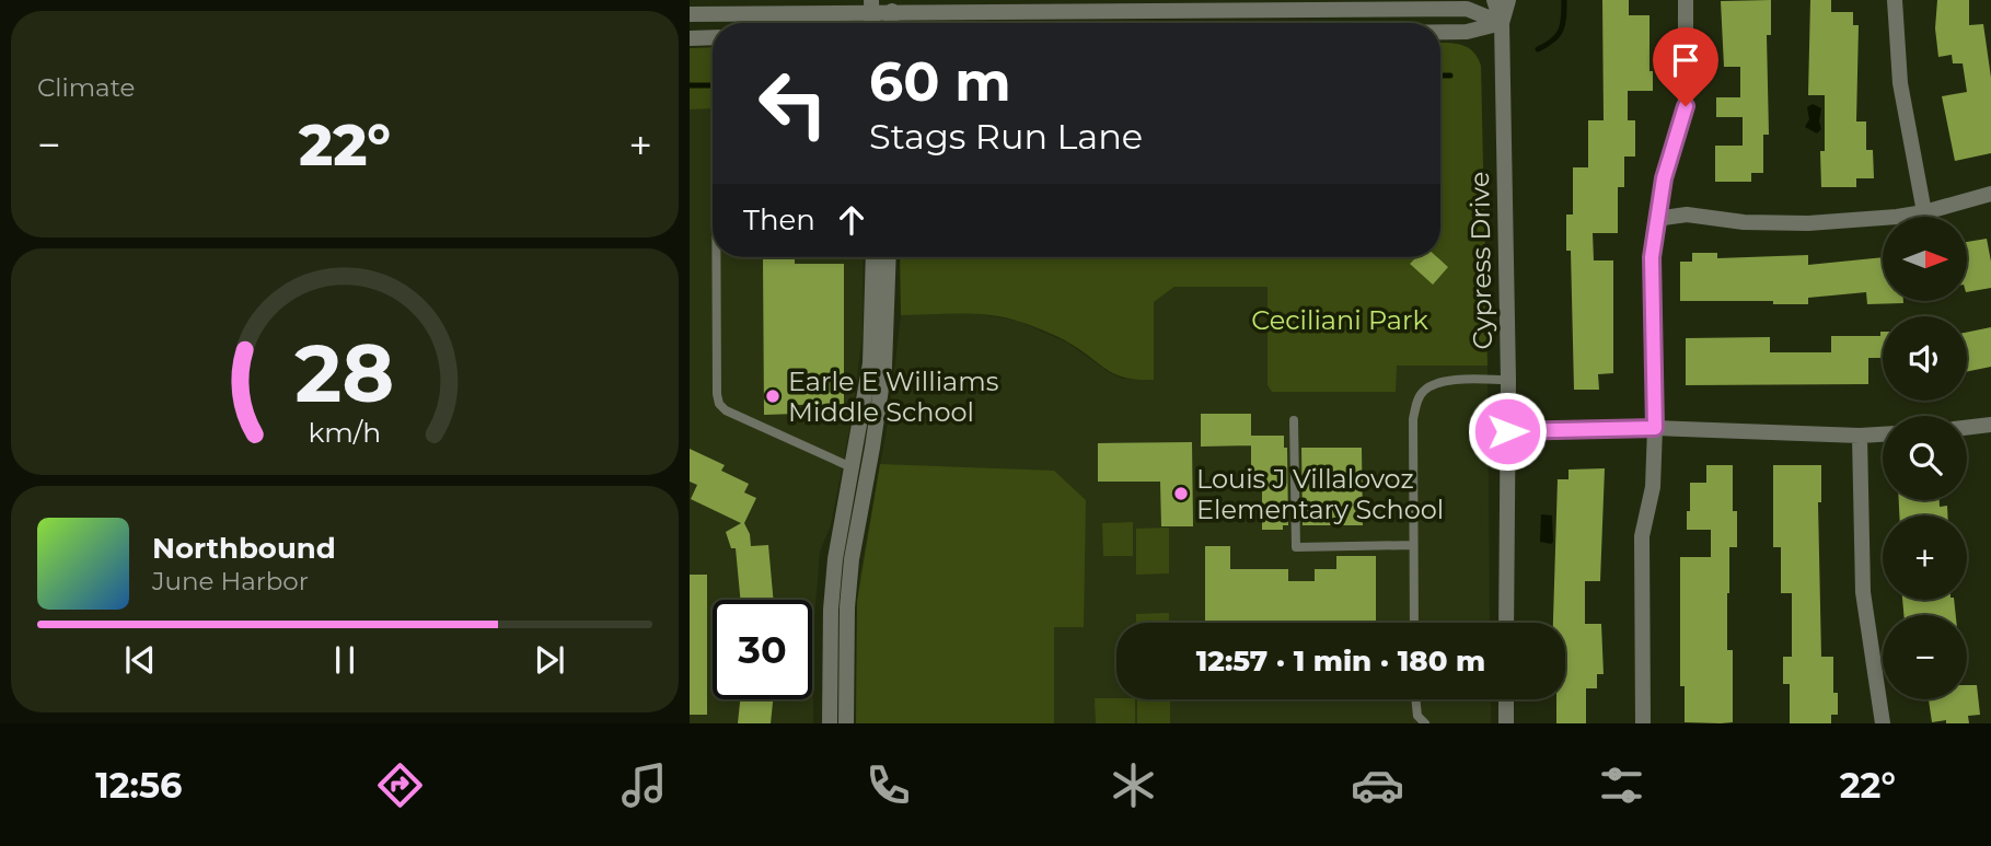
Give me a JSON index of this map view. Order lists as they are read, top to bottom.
{
  "streets": {
    "street": ["Cypress Drive"]
  },
  "parks": ["Ceciliani Park"],
  "places": ["Earle E Williams Middle School", "Louis J Villalovoz Elementary School"],
  "north": "right",
  "page": {
    "tile": "Climate",
    "turn": ["60 m", "Stags Run Lane"],
    "heat": ["−", "22°", "+"],
    "then": "Then",
    "map_buttons": ["+", "−"],
    "song": ["Northbound", "June Harbor"],
    "limit": "30",
    "trip": "12:57 · 1 min · 180 m",
    "tabs": ["12:56", "22°"],
    "gauge": ["28", "km/h"]
  }
}
